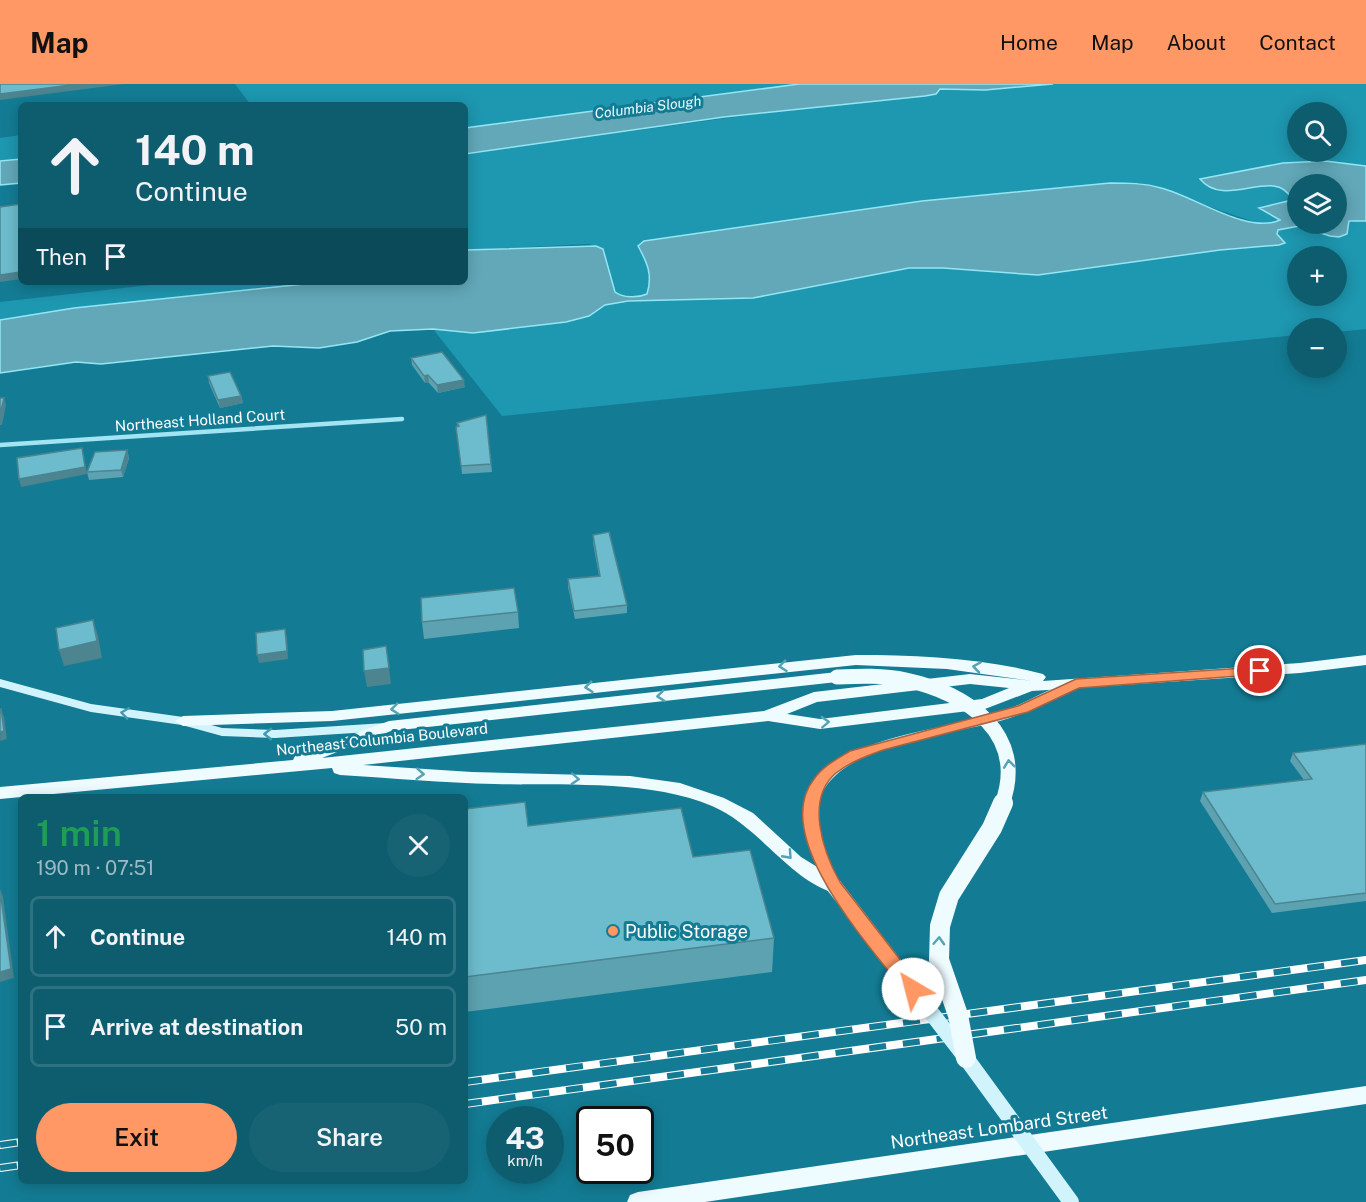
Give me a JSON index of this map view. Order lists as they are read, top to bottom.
{
  "streets": {
    "main road": ["Northeast Columbia Boulevard", "Northeast Lombard Street"],
    "street": ["Northeast Holland Court"]
  },
  "water": ["Columbia Slough"],
  "places": ["Public Storage"],
  "page": {
    "header": "Map",
    "nav": [
      "Home",
      "Map",
      "About",
      "Contact"
    ],
    "map_buttons": ["+", "−"],
    "turn": ["140 m", "Continue"],
    "then": "Then",
    "heading": ["1 min", "190 m · 07:51"],
    "list": [
      {
        "name": "Continue",
        "value": "140 m"
      },
      {
        "name": "Arrive at destination",
        "value": "50 m"
      }
    ],
    "buttons": ["Exit", "Share"],
    "speed": "43 km/h",
    "limit": "50"
  }
}
